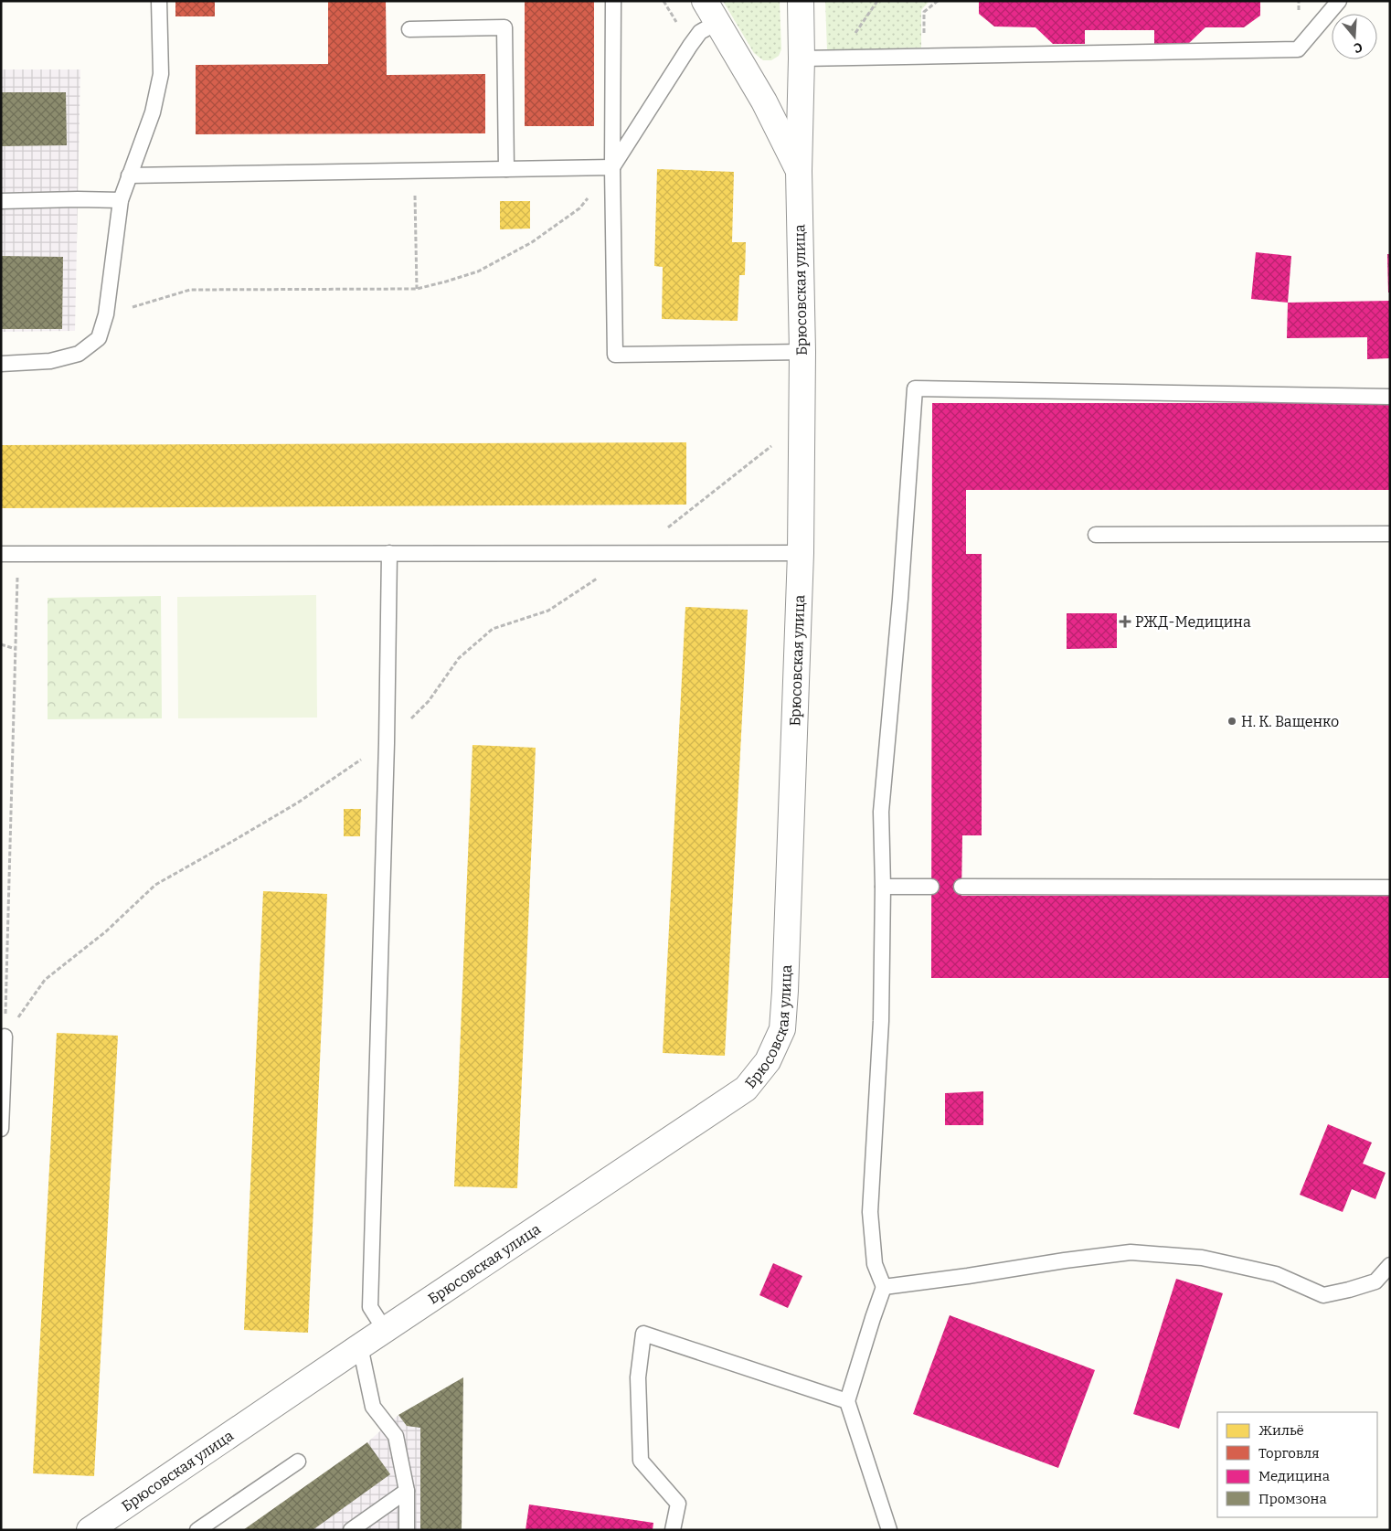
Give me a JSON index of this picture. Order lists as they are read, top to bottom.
{
  "streets": {
    "street": ["Брюсовская улица"]
  },
  "places": {
    "health": ["РЖД-Медицина"],
    "other": ["Н. К. Ващенко"]
  },
  "legend": [
    "Жильё",
    "Торговля",
    "Медицина",
    "Промзона"
  ],
  "north": "bottom"
}
